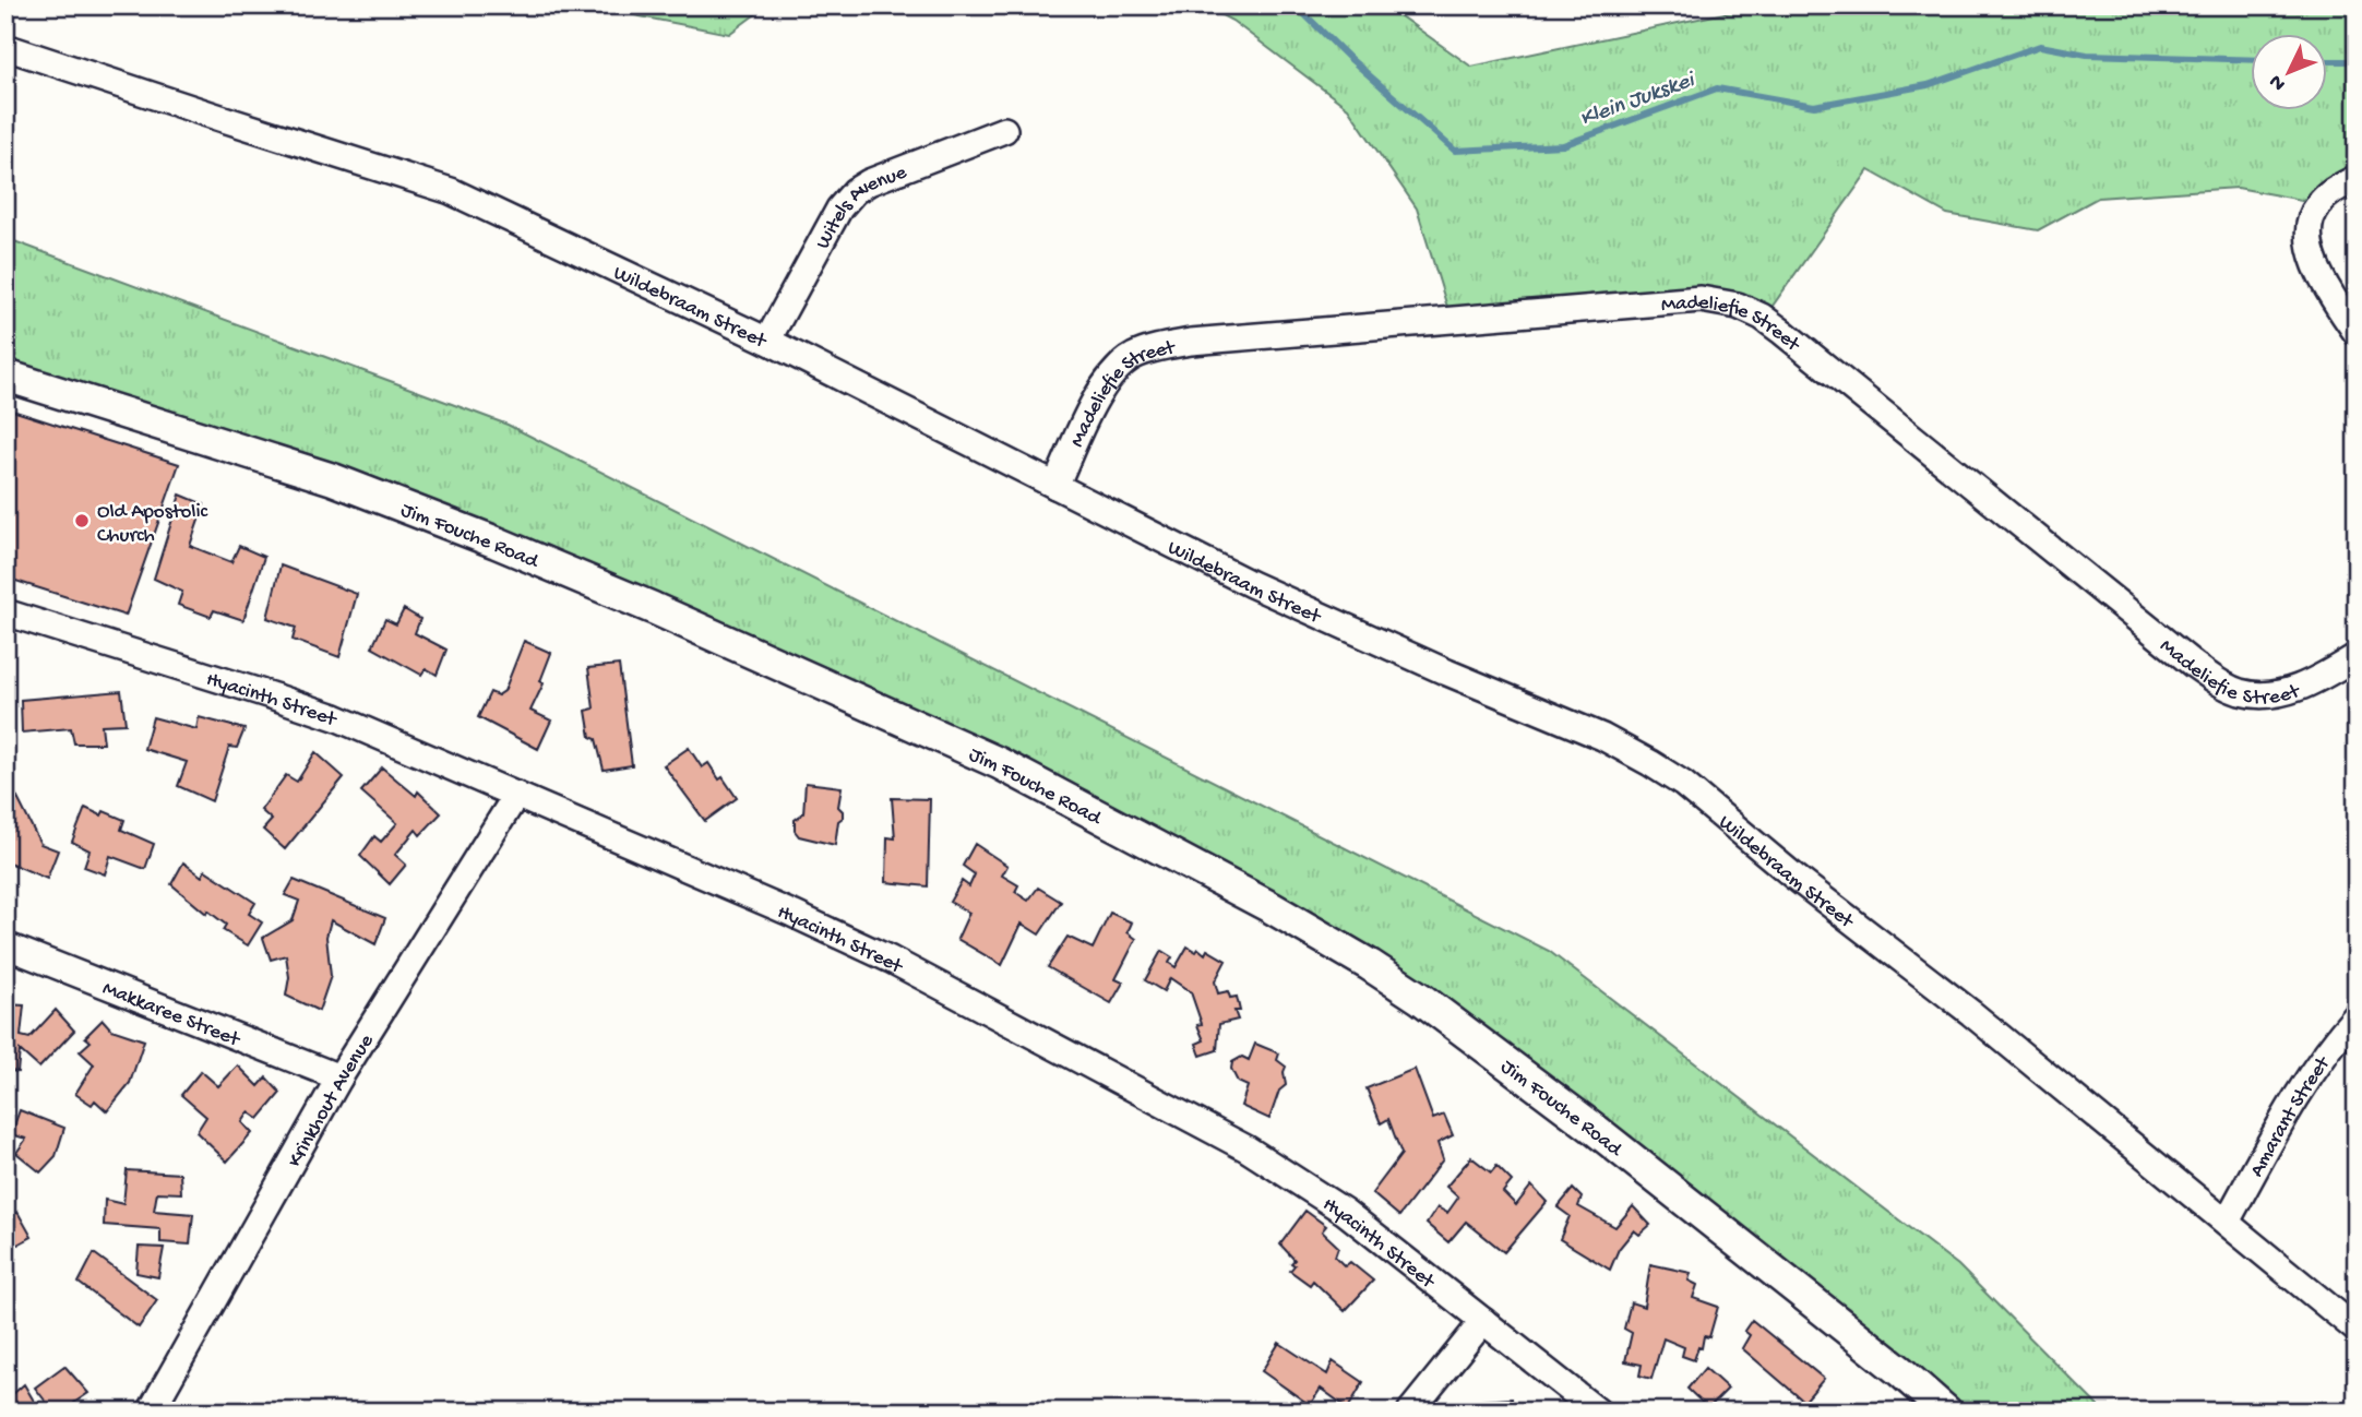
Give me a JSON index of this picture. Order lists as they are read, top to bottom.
{
  "streets": {
    "street": [
      "Witels Avenue",
      "Wildebraam Street",
      "Madeliefie Street",
      "Jim Fouche Road",
      "Hyacinth Street",
      "Makkaree Street",
      "Krinkhout Avenue",
      "Amarant Street"
    ]
  },
  "crossings": [
    ["Witels Avenue", "Wildebraam Street"],
    ["Wildebraam Street", "Madeliefie Street"],
    ["Wildebraam Street", "Amarant Street"],
    ["Hyacinth Street", "Krinkhout Avenue"],
    ["Makkaree Street", "Krinkhout Avenue"]
  ],
  "water": ["Klein Jukskei"],
  "places": ["Old Apostolic Church"],
  "north": "bottom left"
}
